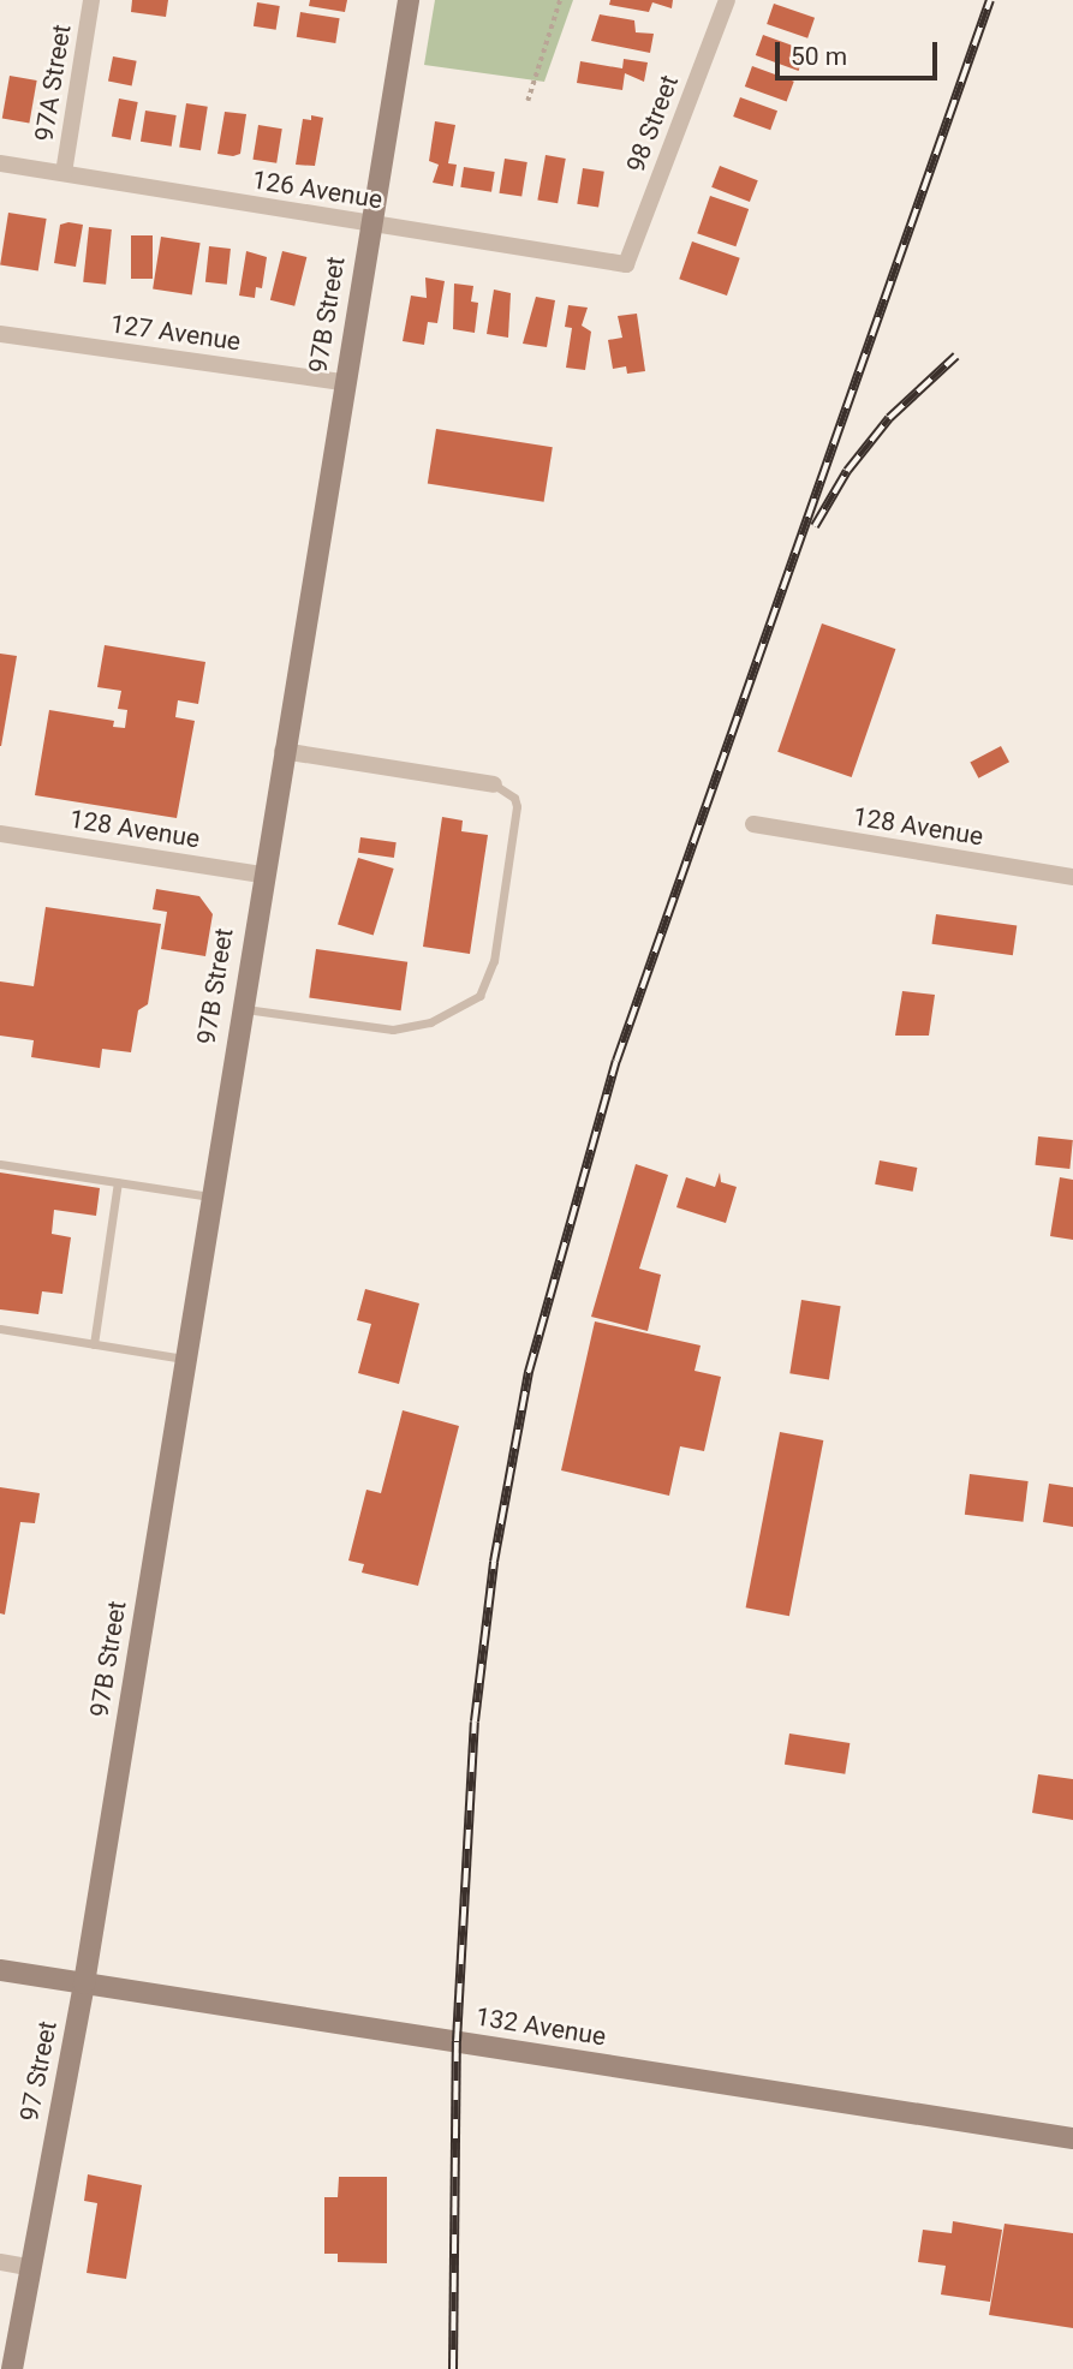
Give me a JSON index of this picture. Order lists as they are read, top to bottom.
{
  "streets": {
    "street": [
      "97A Street",
      "98 Street",
      "126 Avenue",
      "97B Street",
      "127 Avenue",
      "128 Avenue",
      "132 Avenue",
      "97 Street"
    ]
  },
  "crossings": [
    ["97A Street", "126 Avenue"],
    ["98 Street", "126 Avenue"],
    ["126 Avenue", "97B Street"],
    ["97B Street", "127 Avenue"],
    ["97B Street", "128 Avenue"],
    ["97B Street", "132 Avenue"],
    ["97B Street", "97 Street"],
    ["132 Avenue", "97 Street"]
  ],
  "scale_bar": "50 m"
}
